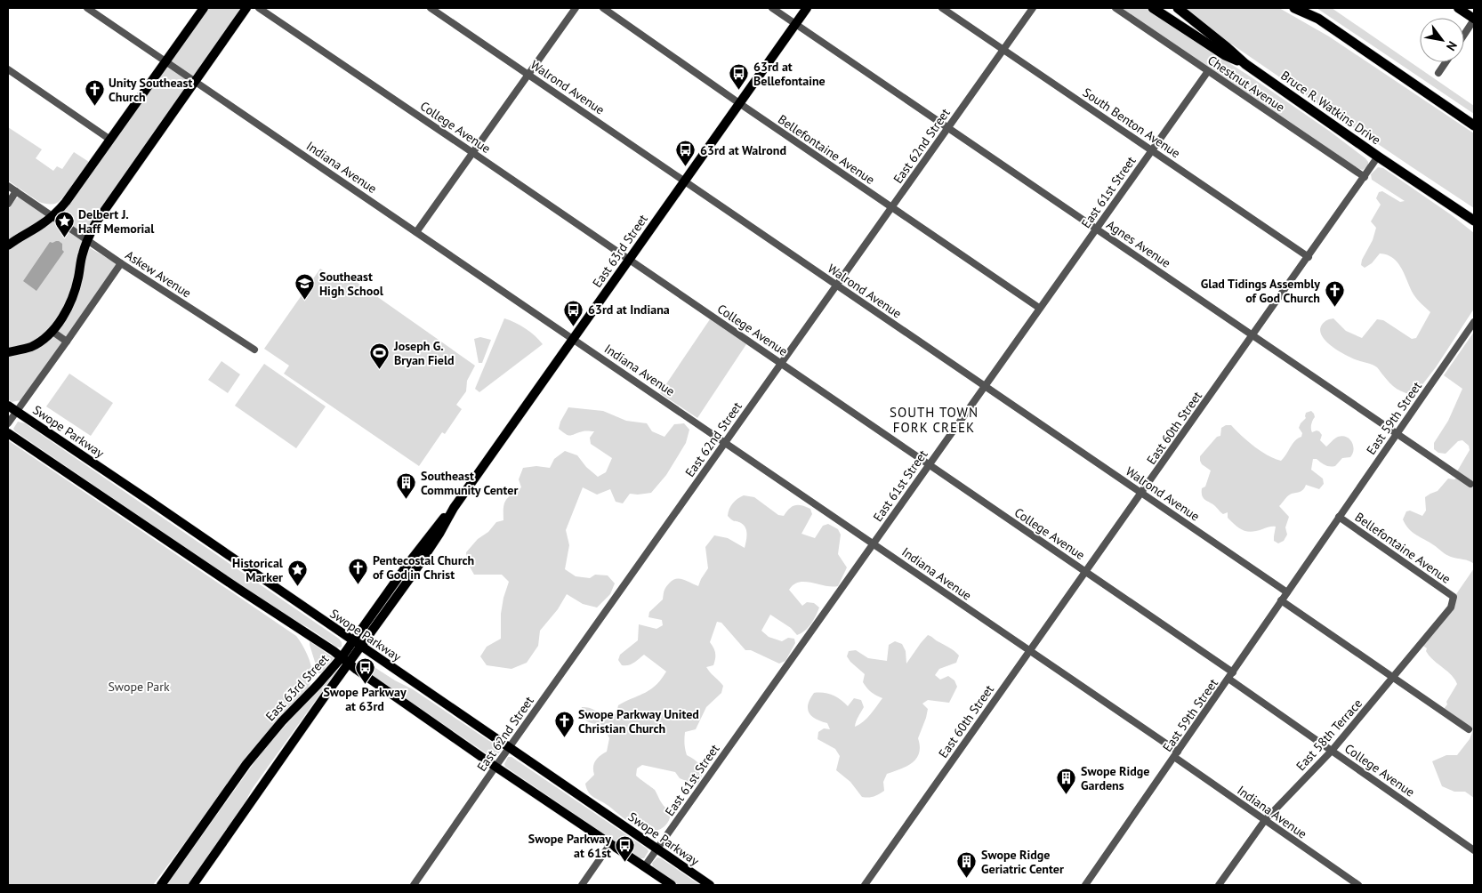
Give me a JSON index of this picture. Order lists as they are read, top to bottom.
{
  "streets": {
    "highway": ["Bruce R. Watkins Drive"],
    "main road": ["East 63rd Street", "Swope Parkway"],
    "street": [
      "Chestnut Avenue",
      "Walrond Avenue",
      "South Benton Avenue",
      "College Avenue",
      "East 62nd Street",
      "Bellefontaine Avenue",
      "Indiana Avenue",
      "East 61st Street",
      "Agnes Avenue",
      "Askew Avenue",
      "East 59th Street",
      "East 60th Street",
      "East 58th Terrace"
    ]
  },
  "crossings": [
    ["Chestnut Avenue", "East 61st Street"],
    ["Chestnut Avenue", "East 60th Street"],
    ["Walrond Avenue", "East 62nd Street"],
    ["Walrond Avenue", "East 61st Street"],
    ["Walrond Avenue", "East 63rd Street"],
    ["Walrond Avenue", "East 59th Street"],
    ["Walrond Avenue", "East 60th Street"],
    ["Bruce R. Watkins Drive", "East 60th Street"],
    ["South Benton Avenue", "East 62nd Street"],
    ["South Benton Avenue", "East 61st Street"],
    ["South Benton Avenue", "East 60th Street"],
    ["College Avenue", "East 62nd Street"],
    ["College Avenue", "East 61st Street"],
    ["College Avenue", "East 63rd Street"],
    ["College Avenue", "East 59th Street"],
    ["College Avenue", "East 60th Street"],
    ["College Avenue", "East 58th Terrace"],
    ["East 62nd Street", "Bellefontaine Avenue"],
    ["East 62nd Street", "Indiana Avenue"],
    ["East 62nd Street", "Agnes Avenue"],
    ["East 62nd Street", "Swope Parkway"],
    ["Bellefontaine Avenue", "East 61st Street"],
    ["Bellefontaine Avenue", "East 63rd Street"],
    ["Bellefontaine Avenue", "East 59th Street"],
    ["Bellefontaine Avenue", "East 58th Terrace"],
    ["Indiana Avenue", "East 61st Street"],
    ["Indiana Avenue", "East 63rd Street"],
    ["Indiana Avenue", "East 59th Street"],
    ["Indiana Avenue", "East 60th Street"],
    ["Indiana Avenue", "East 58th Terrace"],
    ["East 61st Street", "Agnes Avenue"],
    ["East 61st Street", "Swope Parkway"],
    ["Agnes Avenue", "East 63rd Street"],
    ["Agnes Avenue", "East 59th Street"],
    ["Agnes Avenue", "East 60th Street"],
    ["East 63rd Street", "Swope Parkway"]
  ],
  "districts": ["SOUTH TOWN FORK CREEK"],
  "parks": ["Swope Park"],
  "places": {
    "bus stop": [
      "63rd at Bellefontaine",
      "63rd at Walrond",
      "63rd at Indiana",
      "Swope Parkway at 63rd",
      "Swope Parkway at 61st"
    ],
    "church": [
      "Unity Southeast Church",
      "Glad Tidings Assembly of God Church",
      "Pentecostal Church of God in Christ",
      "Swope Parkway United Christian Church"
    ],
    "place": ["Delbert J. Haff Memorial", "Historical Marker"],
    "school or university": ["Southeast High School"],
    "sports": ["Joseph G. Bryan Field"],
    "building": ["Southeast Community Center", "Swope Ridge Gardens", "Swope Ridge Geriatric Center"]
  },
  "north": "bottom right"
}
